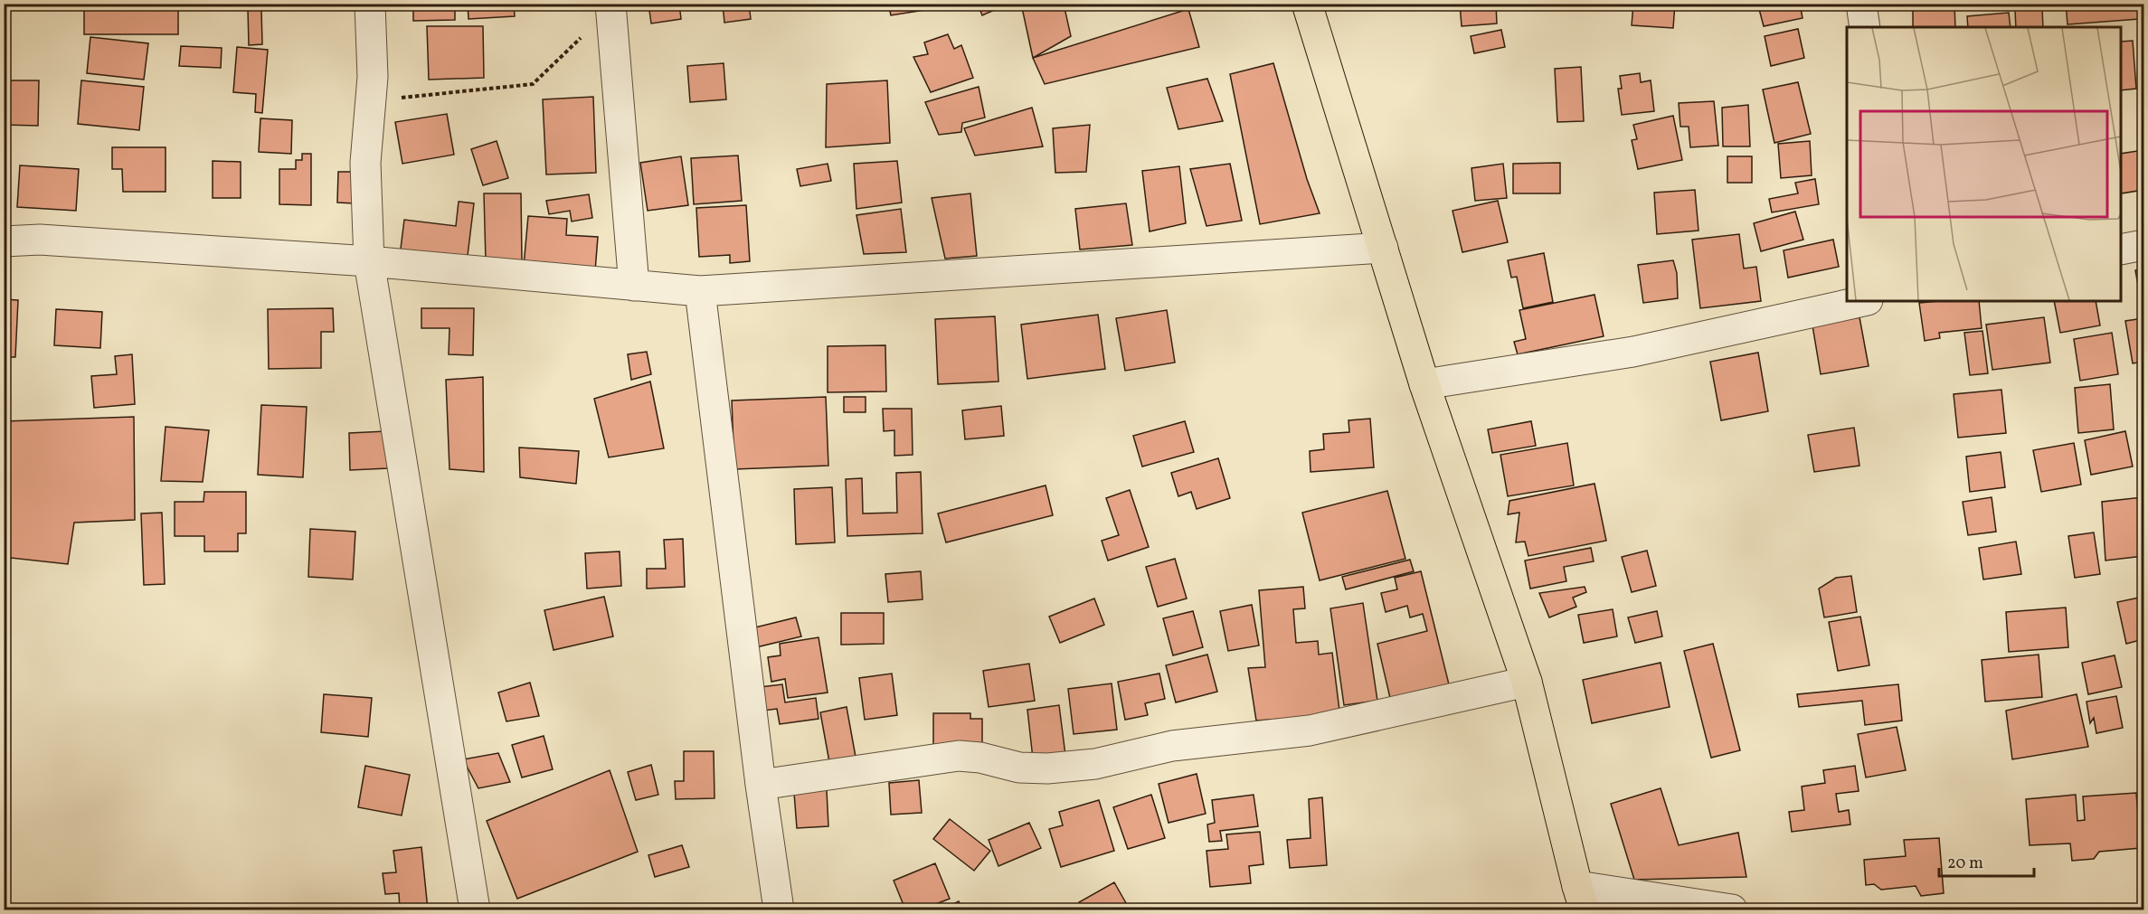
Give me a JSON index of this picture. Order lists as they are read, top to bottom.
{
  "scale_bar": "20 m"
}
